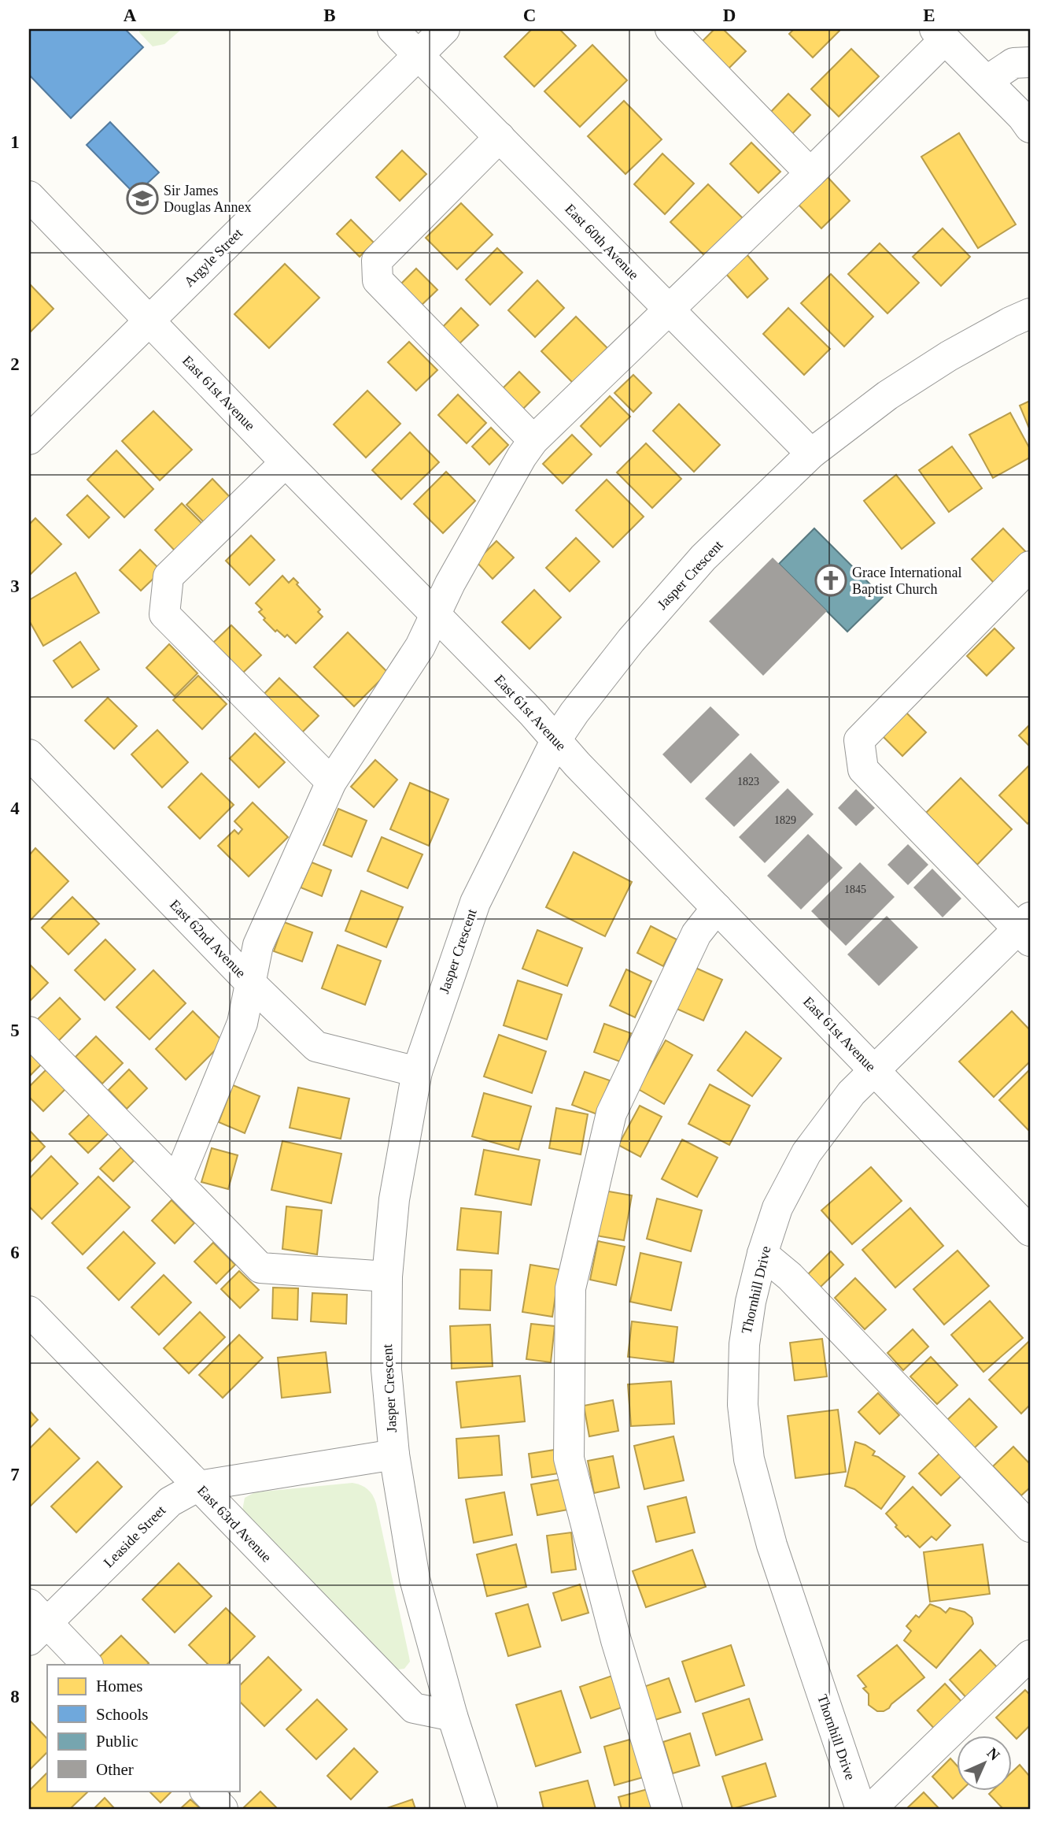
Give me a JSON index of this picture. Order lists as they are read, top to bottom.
{
  "streets": {
    "street": [
      "East 60th Avenue",
      "Argyle Street",
      "East 61st Avenue",
      "Jasper Crescent",
      "East 62nd Avenue",
      "Thornhill Drive",
      "East 63rd Avenue",
      "Leaside Street"
    ]
  },
  "crossings": [
    ["East 60th Avenue", "Argyle Street"],
    ["East 60th Avenue", "Jasper Crescent"],
    ["Argyle Street", "East 61st Avenue"],
    ["East 61st Avenue", "Jasper Crescent"],
    ["East 61st Avenue", "Thornhill Drive"],
    ["Jasper Crescent", "East 62nd Avenue"],
    ["Jasper Crescent", "East 63rd Avenue"],
    ["Jasper Crescent", "Leaside Street"],
    ["East 63rd Avenue", "Leaside Street"]
  ],
  "places": {
    "school or university": ["Sir James Douglas Annex"],
    "church": ["Grace International Baptist Church"]
  },
  "house_numbers": ["1823", "1829", "1845"],
  "legend": [
    "Homes",
    "Schools",
    "Public",
    "Other"
  ],
  "north": "top right",
  "grid": {
    "columns": [
      "A",
      "B",
      "C",
      "D",
      "E"
    ],
    "rows": [
      "1",
      "2",
      "3",
      "4",
      "5",
      "6",
      "7",
      "8"
    ]
  }
}
